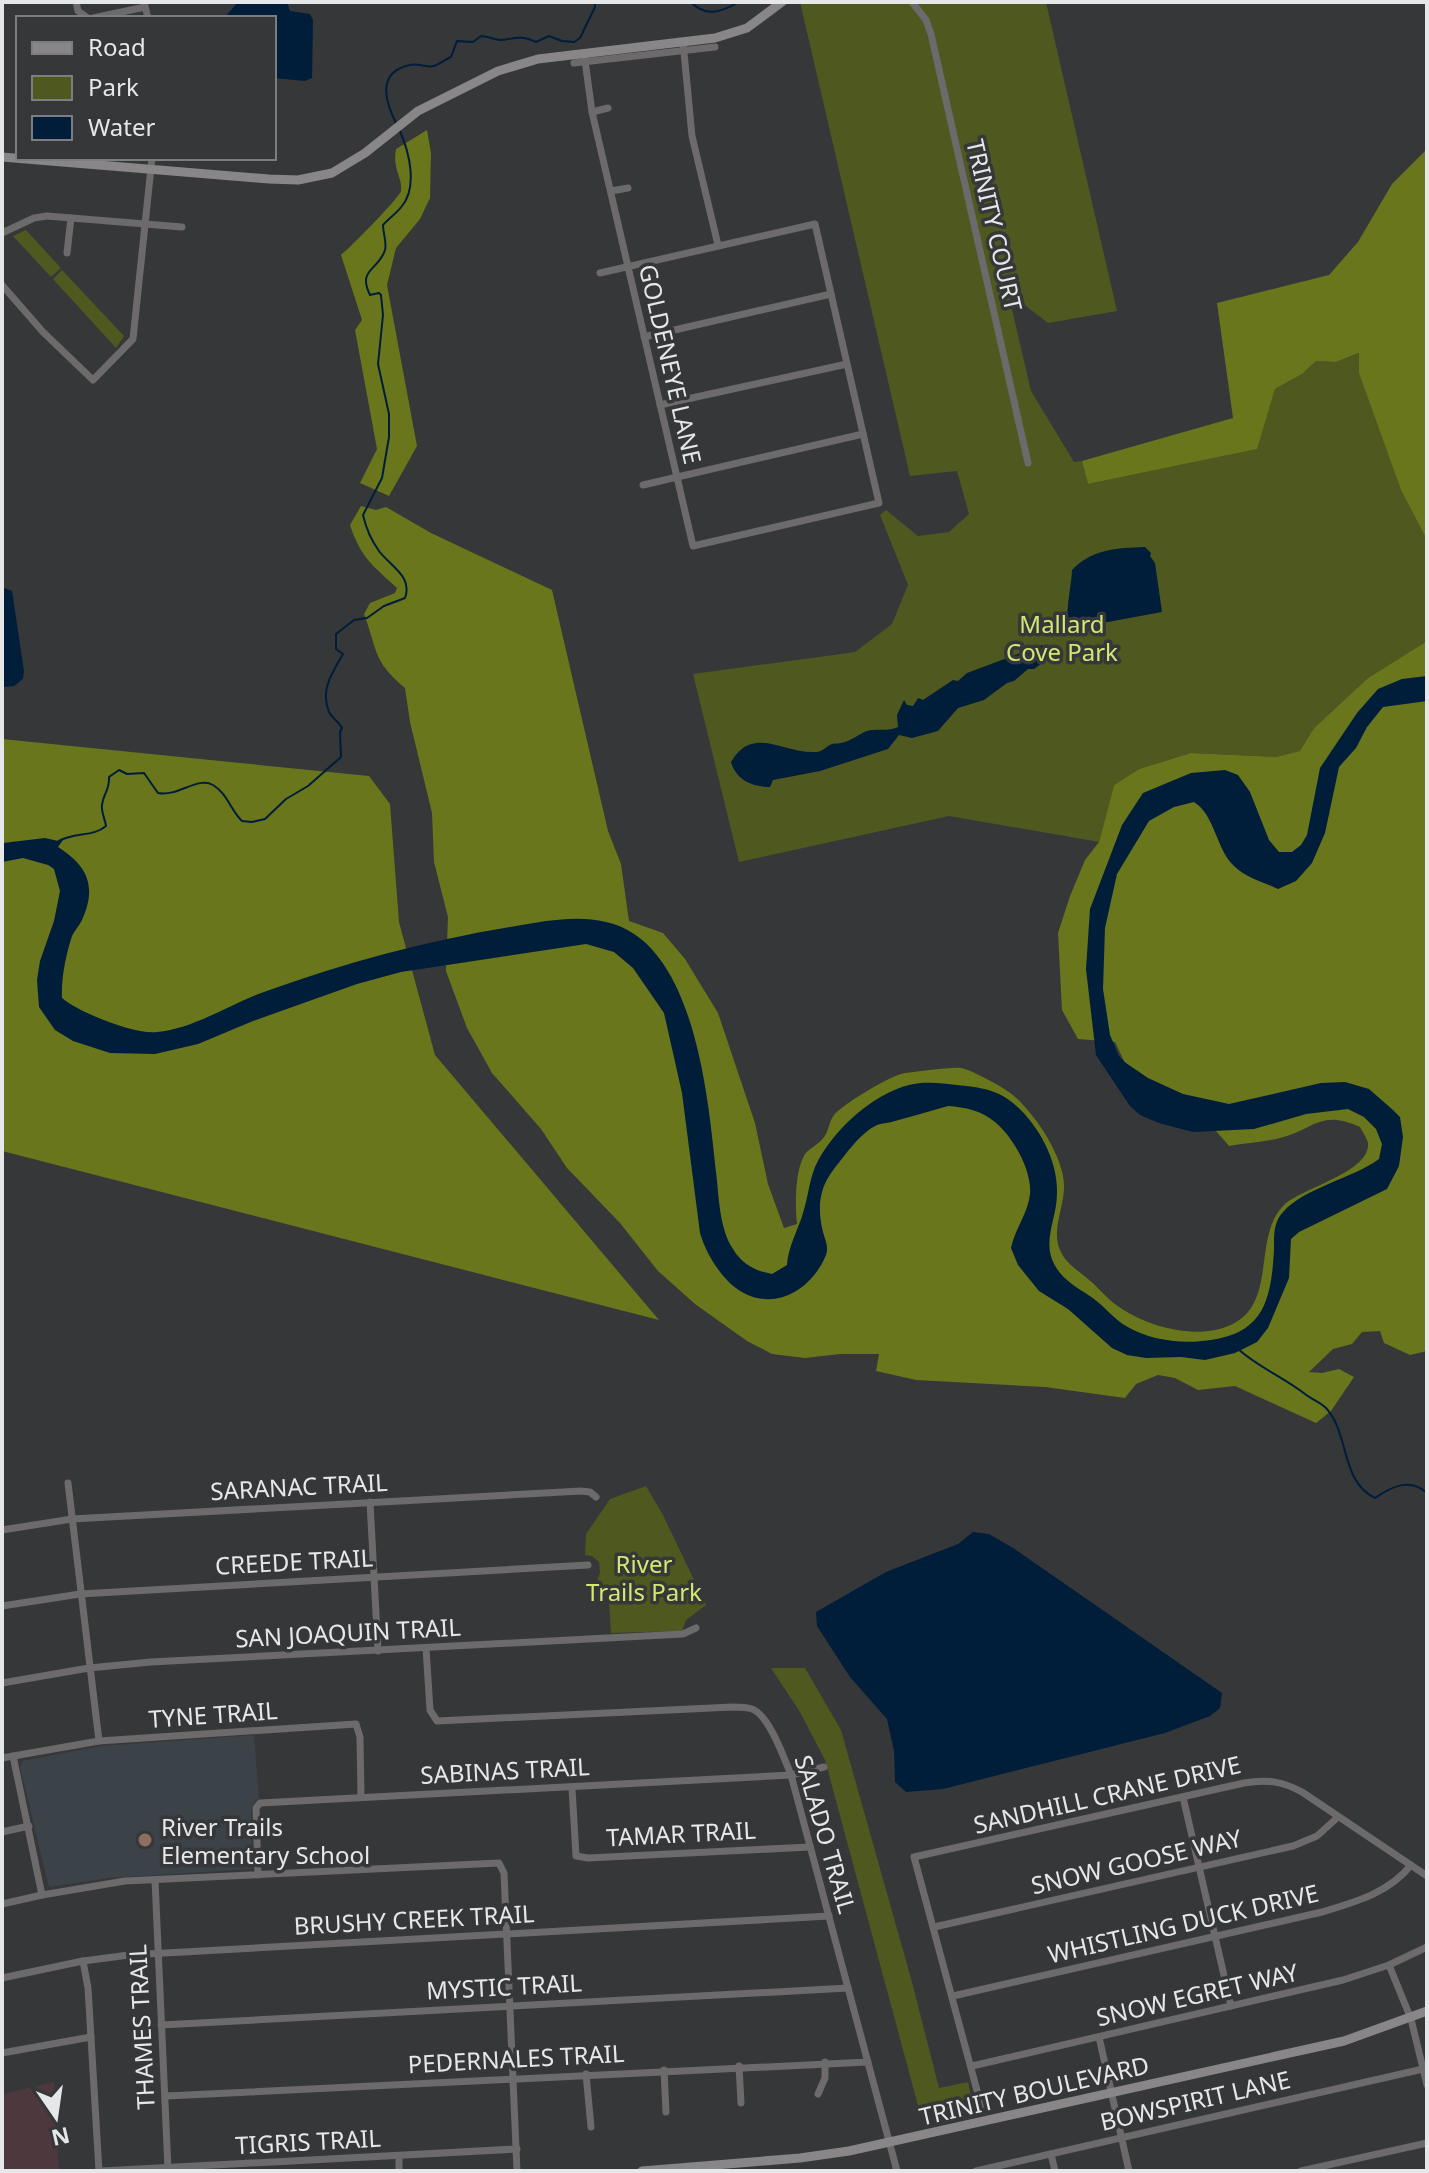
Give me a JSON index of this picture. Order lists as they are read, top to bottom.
{
  "streets": {
    "main road": ["TRINITY BOULEVARD"],
    "street": [
      "TRINITY COURT",
      "GOLDENEYE LANE",
      "SARANAC TRAIL",
      "CREEDE TRAIL",
      "SAN JOAQUIN TRAIL",
      "TYNE TRAIL",
      "SABINAS TRAIL",
      "SANDHILL CRANE DRIVE",
      "TAMAR TRAIL",
      "SALADO TRAIL",
      "SNOW GOOSE WAY",
      "BRUSHY CREEK TRAIL",
      "WHISTLING DUCK DRIVE",
      "MYSTIC TRAIL",
      "SNOW EGRET WAY",
      "THAMES TRAIL",
      "PEDERNALES TRAIL",
      "BOWSPIRIT LANE",
      "TIGRIS TRAIL"
    ]
  },
  "crossings": [
    ["SAN JOAQUIN TRAIL", "SALADO TRAIL"],
    ["TYNE TRAIL", "SABINAS TRAIL"],
    ["SABINAS TRAIL", "TAMAR TRAIL"],
    ["SABINAS TRAIL", "SALADO TRAIL"],
    ["SANDHILL CRANE DRIVE", "SNOW GOOSE WAY"],
    ["SANDHILL CRANE DRIVE", "WHISTLING DUCK DRIVE"],
    ["TAMAR TRAIL", "SALADO TRAIL"],
    ["SALADO TRAIL", "BRUSHY CREEK TRAIL"],
    ["SALADO TRAIL", "MYSTIC TRAIL"],
    ["SALADO TRAIL", "PEDERNALES TRAIL"],
    ["SALADO TRAIL", "TRINITY BOULEVARD"],
    ["BRUSHY CREEK TRAIL", "THAMES TRAIL"],
    ["MYSTIC TRAIL", "THAMES TRAIL"],
    ["THAMES TRAIL", "PEDERNALES TRAIL"],
    ["THAMES TRAIL", "TIGRIS TRAIL"]
  ],
  "parks": ["Mallard Cove Park", "River Trails Park"],
  "places": ["River Trails Elementary School"],
  "legend": ["Road", "Park", "Water"],
  "north": "bottom"
}
